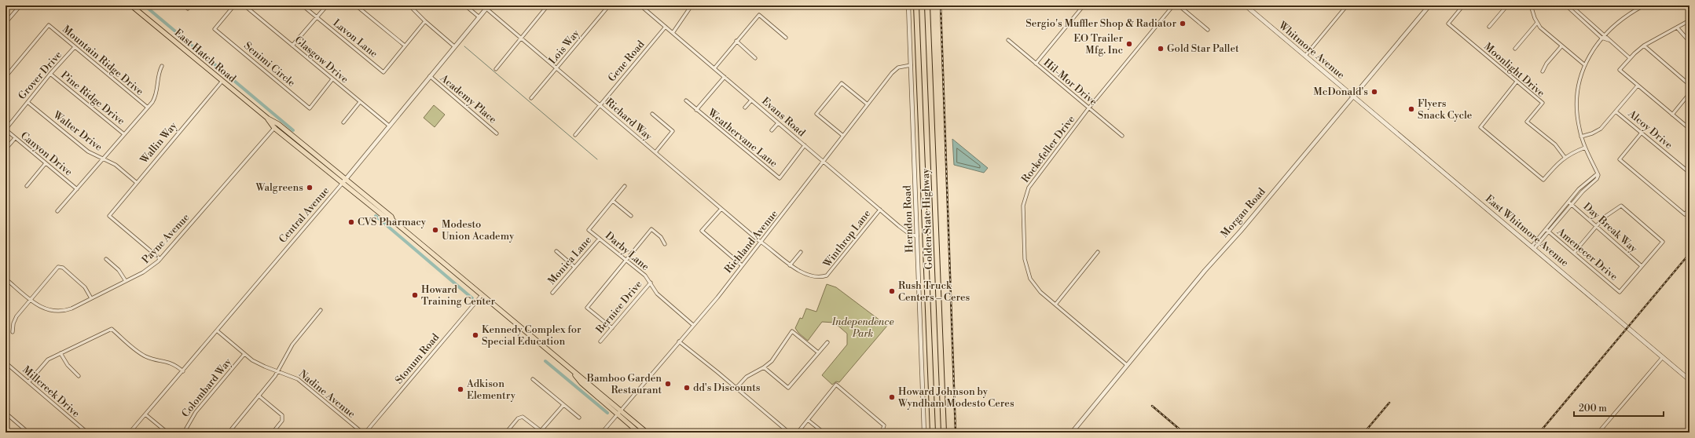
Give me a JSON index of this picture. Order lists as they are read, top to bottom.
{
  "streets": {
    "highway": ["Golden State Highway"],
    "main road": ["Whitmore Avenue", "East Hatch Road", "East Whitmore Avenue"],
    "street": [
      "Lavon Lane",
      "Lois Way",
      "Glasgow Drive",
      "Mountain Ridge Drive",
      "Gene Road",
      "Senimi Circle",
      "Moonlight Drive",
      "Grover Drive",
      "Hil-Mor Drive",
      "Pine Ridge Drive",
      "Academy Place",
      "Evans Road",
      "Richard Way",
      "Alcoy Drive",
      "Walter Drive",
      "Weathervane Lane",
      "Wallin Way",
      "Rockefeller Drive",
      "Canyon Drive",
      "Morgan Road",
      "Central Avenue",
      "Herndon Road",
      "Day Break Way",
      "Payne Avenue",
      "Winthrop Lane",
      "Richland Avenue",
      "Darby Lane",
      "Amenecer Drive",
      "Monica Lane",
      "Bernice Drive",
      "Stonum Road",
      "Colombard Way",
      "Millcreek Drive",
      "Nadine Avenue"
    ]
  },
  "crossings": [
    ["Lois Way", "Richard Way"],
    ["Whitmore Avenue", "Morgan Road"],
    ["Whitmore Avenue", "East Whitmore Avenue"],
    ["East Hatch Road", "Wallin Way"],
    ["East Hatch Road", "Central Avenue"],
    ["East Hatch Road", "Payne Avenue"],
    ["East Hatch Road", "Richland Avenue"],
    ["East Hatch Road", "Stonum Road"],
    ["Glasgow Drive", "Senimi Circle"],
    ["Glasgow Drive", "Central Avenue"],
    ["Mountain Ridge Drive", "Grover Drive"],
    ["Gene Road", "Evans Road"],
    ["Gene Road", "Richard Way"],
    ["Grover Drive", "Pine Ridge Drive"],
    ["Grover Drive", "Walter Drive"],
    ["Grover Drive", "Canyon Drive"],
    ["Hil-Mor Drive", "Rockefeller Drive"],
    ["Academy Place", "Central Avenue"],
    ["Evans Road", "Weathervane Lane"],
    ["Evans Road", "Herndon Road"],
    ["Evans Road", "Winthrop Lane"],
    ["Evans Road", "Richland Avenue"],
    ["Richard Way", "Central Avenue"],
    ["Richard Way", "Winthrop Lane"],
    ["Richard Way", "Richland Avenue"],
    ["Walter Drive", "Wallin Way"],
    ["Wallin Way", "Payne Avenue"],
    ["Rockefeller Drive", "Morgan Road"],
    ["Morgan Road", "East Whitmore Avenue"],
    ["Central Avenue", "Nadine Avenue"],
    ["Herndon Road", "Richland Avenue"],
    ["Day Break Way", "Amenecer Drive"],
    ["Winthrop Lane", "Richland Avenue"],
    ["Richland Avenue", "Darby Lane"],
    ["Darby Lane", "Monica Lane"],
    ["Darby Lane", "Bernice Drive"],
    ["Colombard Way", "Nadine Avenue"]
  ],
  "parks": ["Independence Park"],
  "places": [
    "Sergio's Muffler Shop & Radiator",
    "EO Trailer Mfg. Inc",
    "Gold Star Pallet",
    "McDonald's",
    "Flyers Snack Cycle",
    "Walgreens",
    "CVS Pharmacy",
    "Modesto Union Academy",
    "Rush Truck Centers – Ceres",
    "Howard Training Center",
    "Kennedy Complex for Special Education",
    "Bamboo Garden Restaurant",
    "dd's Discounts",
    "Adkison Elementry",
    "Howard Johnson by Wyndham Modesto Ceres"
  ],
  "scale_bar": "200 m"
}
